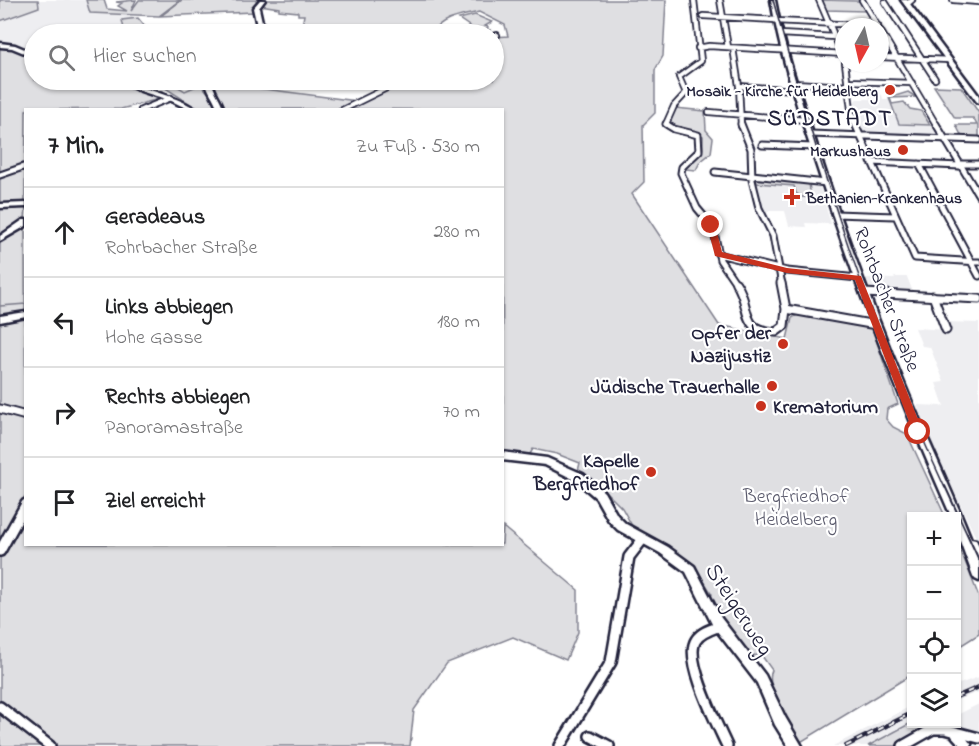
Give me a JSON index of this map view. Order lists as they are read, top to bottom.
{
  "streets": {
    "main road": ["Rohrbacher Straße", "Steigerweg"]
  },
  "districts": ["SÜDSTADT"],
  "parks": ["Bergfriedhof Heidelberg"],
  "places": {
    "other": [
      "Mosaik - Kirche für Heidelberg",
      "Markushaus",
      "Opfer der Nazijustiz",
      "Jüdische Trauerhalle",
      "Krematorium",
      "Kapelle Bergfriedhof"
    ],
    "health": ["Bethanien-Krankenhaus"]
  },
  "north": "bottom",
  "page": {
    "search": "Hier suchen",
    "heading": ["7 Min.", "Zu Fuß · 530 m"],
    "list": [
      ["Geradeaus", "Rohrbacher Straße", "280 m"],
      ["Links abbiegen", "Hohe Gasse", "180 m"],
      ["Rechts abbiegen", "Panoramastraße", "70 m"],
      "Ziel erreicht"
    ],
    "map_buttons": ["+", "−"]
  }
}
